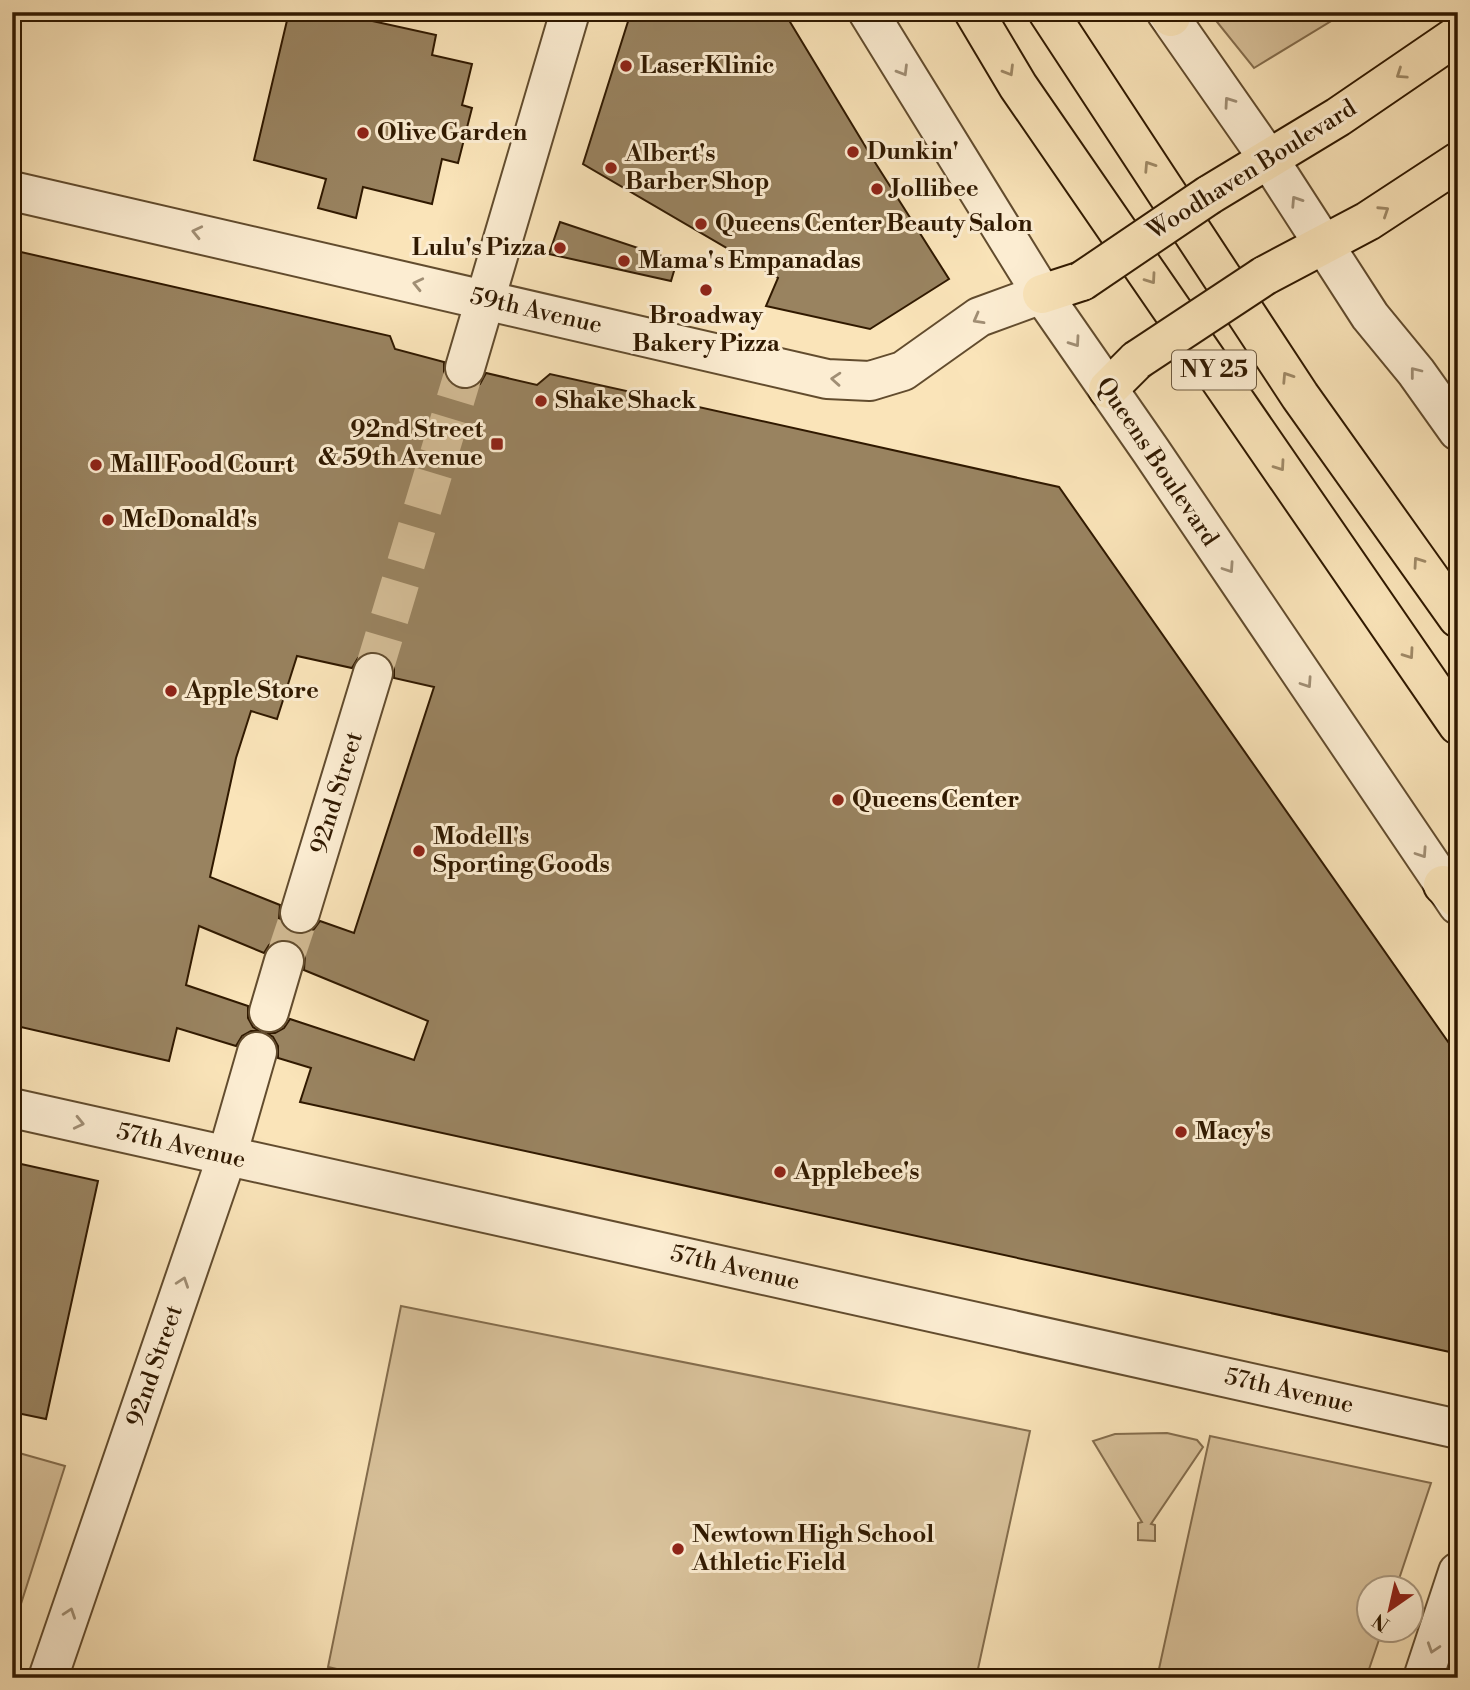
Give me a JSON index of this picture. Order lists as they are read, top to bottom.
{
  "streets": {
    "main road": ["Woodhaven Boulevard", "NY 25"],
    "street": [
      "59th Avenue",
      "Queens Boulevard",
      "92nd Street",
      "57th Avenue"
    ]
  },
  "crossings": [
    ["Woodhaven Boulevard", "59th Avenue"],
    ["Woodhaven Boulevard", "Queens Boulevard"],
    ["59th Avenue", "Queens Boulevard"],
    ["92nd Street", "57th Avenue"]
  ],
  "one_way": ["59th Avenue", "92nd Street"],
  "places": {
    "other": [
      "LaserKlinic",
      "Olive Garden",
      "Dunkin'",
      "Albert's Barber Shop",
      "Jollibee",
      "Queens Center Beauty Salon",
      "Lulu's Pizza",
      "Mama's Empanadas",
      "Broadway Bakery Pizza",
      "Shake Shack",
      "Mall Food Court",
      "McDonald's",
      "Apple Store",
      "Queens Center",
      "Modell's Sporting Goods",
      "Macy's",
      "Applebee's",
      "Newtown High School Athletic Field"
    ],
    "transit": ["92nd Street & 59th Avenue"]
  },
  "north": "bottom left"
}
